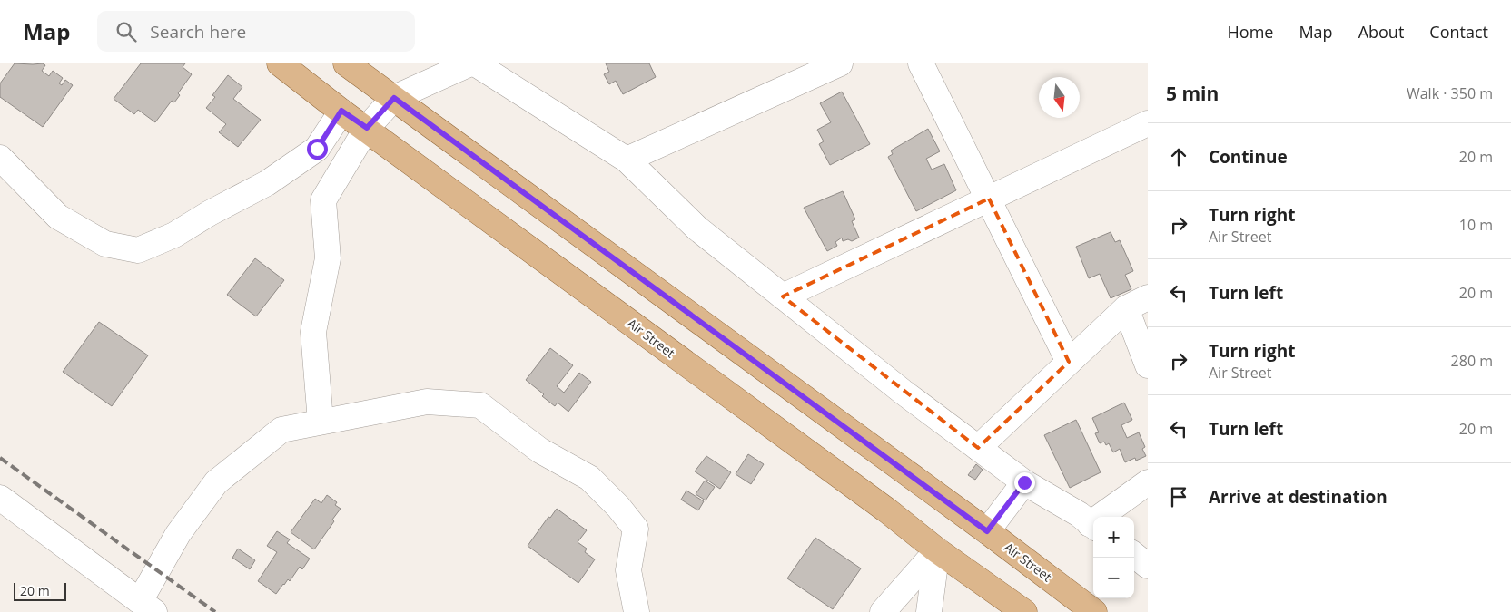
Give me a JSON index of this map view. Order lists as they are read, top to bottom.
{
  "streets": {
    "main road": ["Air Street"]
  },
  "scale_bar": "20 m",
  "north": "bottom",
  "page": {
    "header": "Map",
    "search": "Search here",
    "nav": [
      "Home",
      "Map",
      "About",
      "Contact"
    ],
    "heading": ["5 min", "Walk · 350 m"],
    "list": [
      ["Continue", "20 m"],
      ["Turn right", "Air Street", "10 m"],
      ["Turn left", "20 m"],
      ["Turn right", "Air Street", "280 m"],
      ["Turn left", "20 m"],
      "Arrive at destination"
    ],
    "map_buttons": ["+", "−"],
    "scale": "20 m"
  }
}
